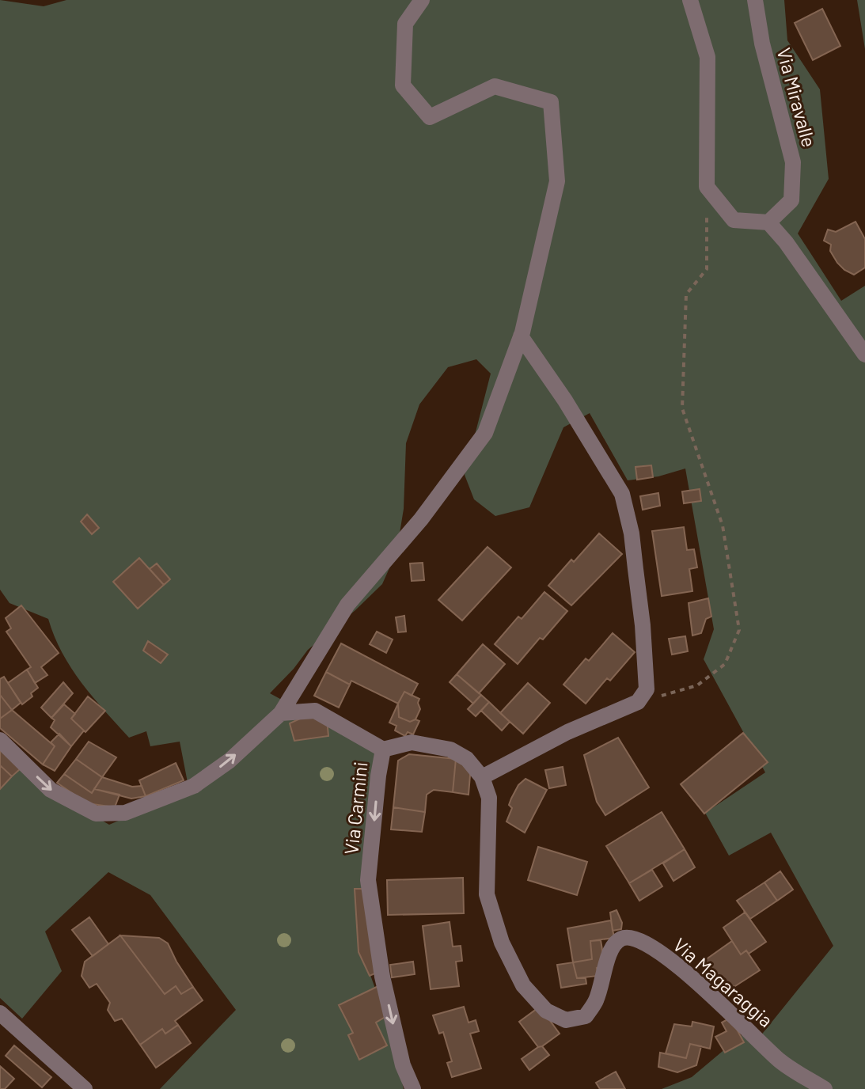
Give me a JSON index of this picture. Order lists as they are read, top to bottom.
{
  "streets": {
    "street": ["Via Miravalle", "Via Carmini", "Via Magaraggia"]
  },
  "one_way": ["Via Carmini"]
}
